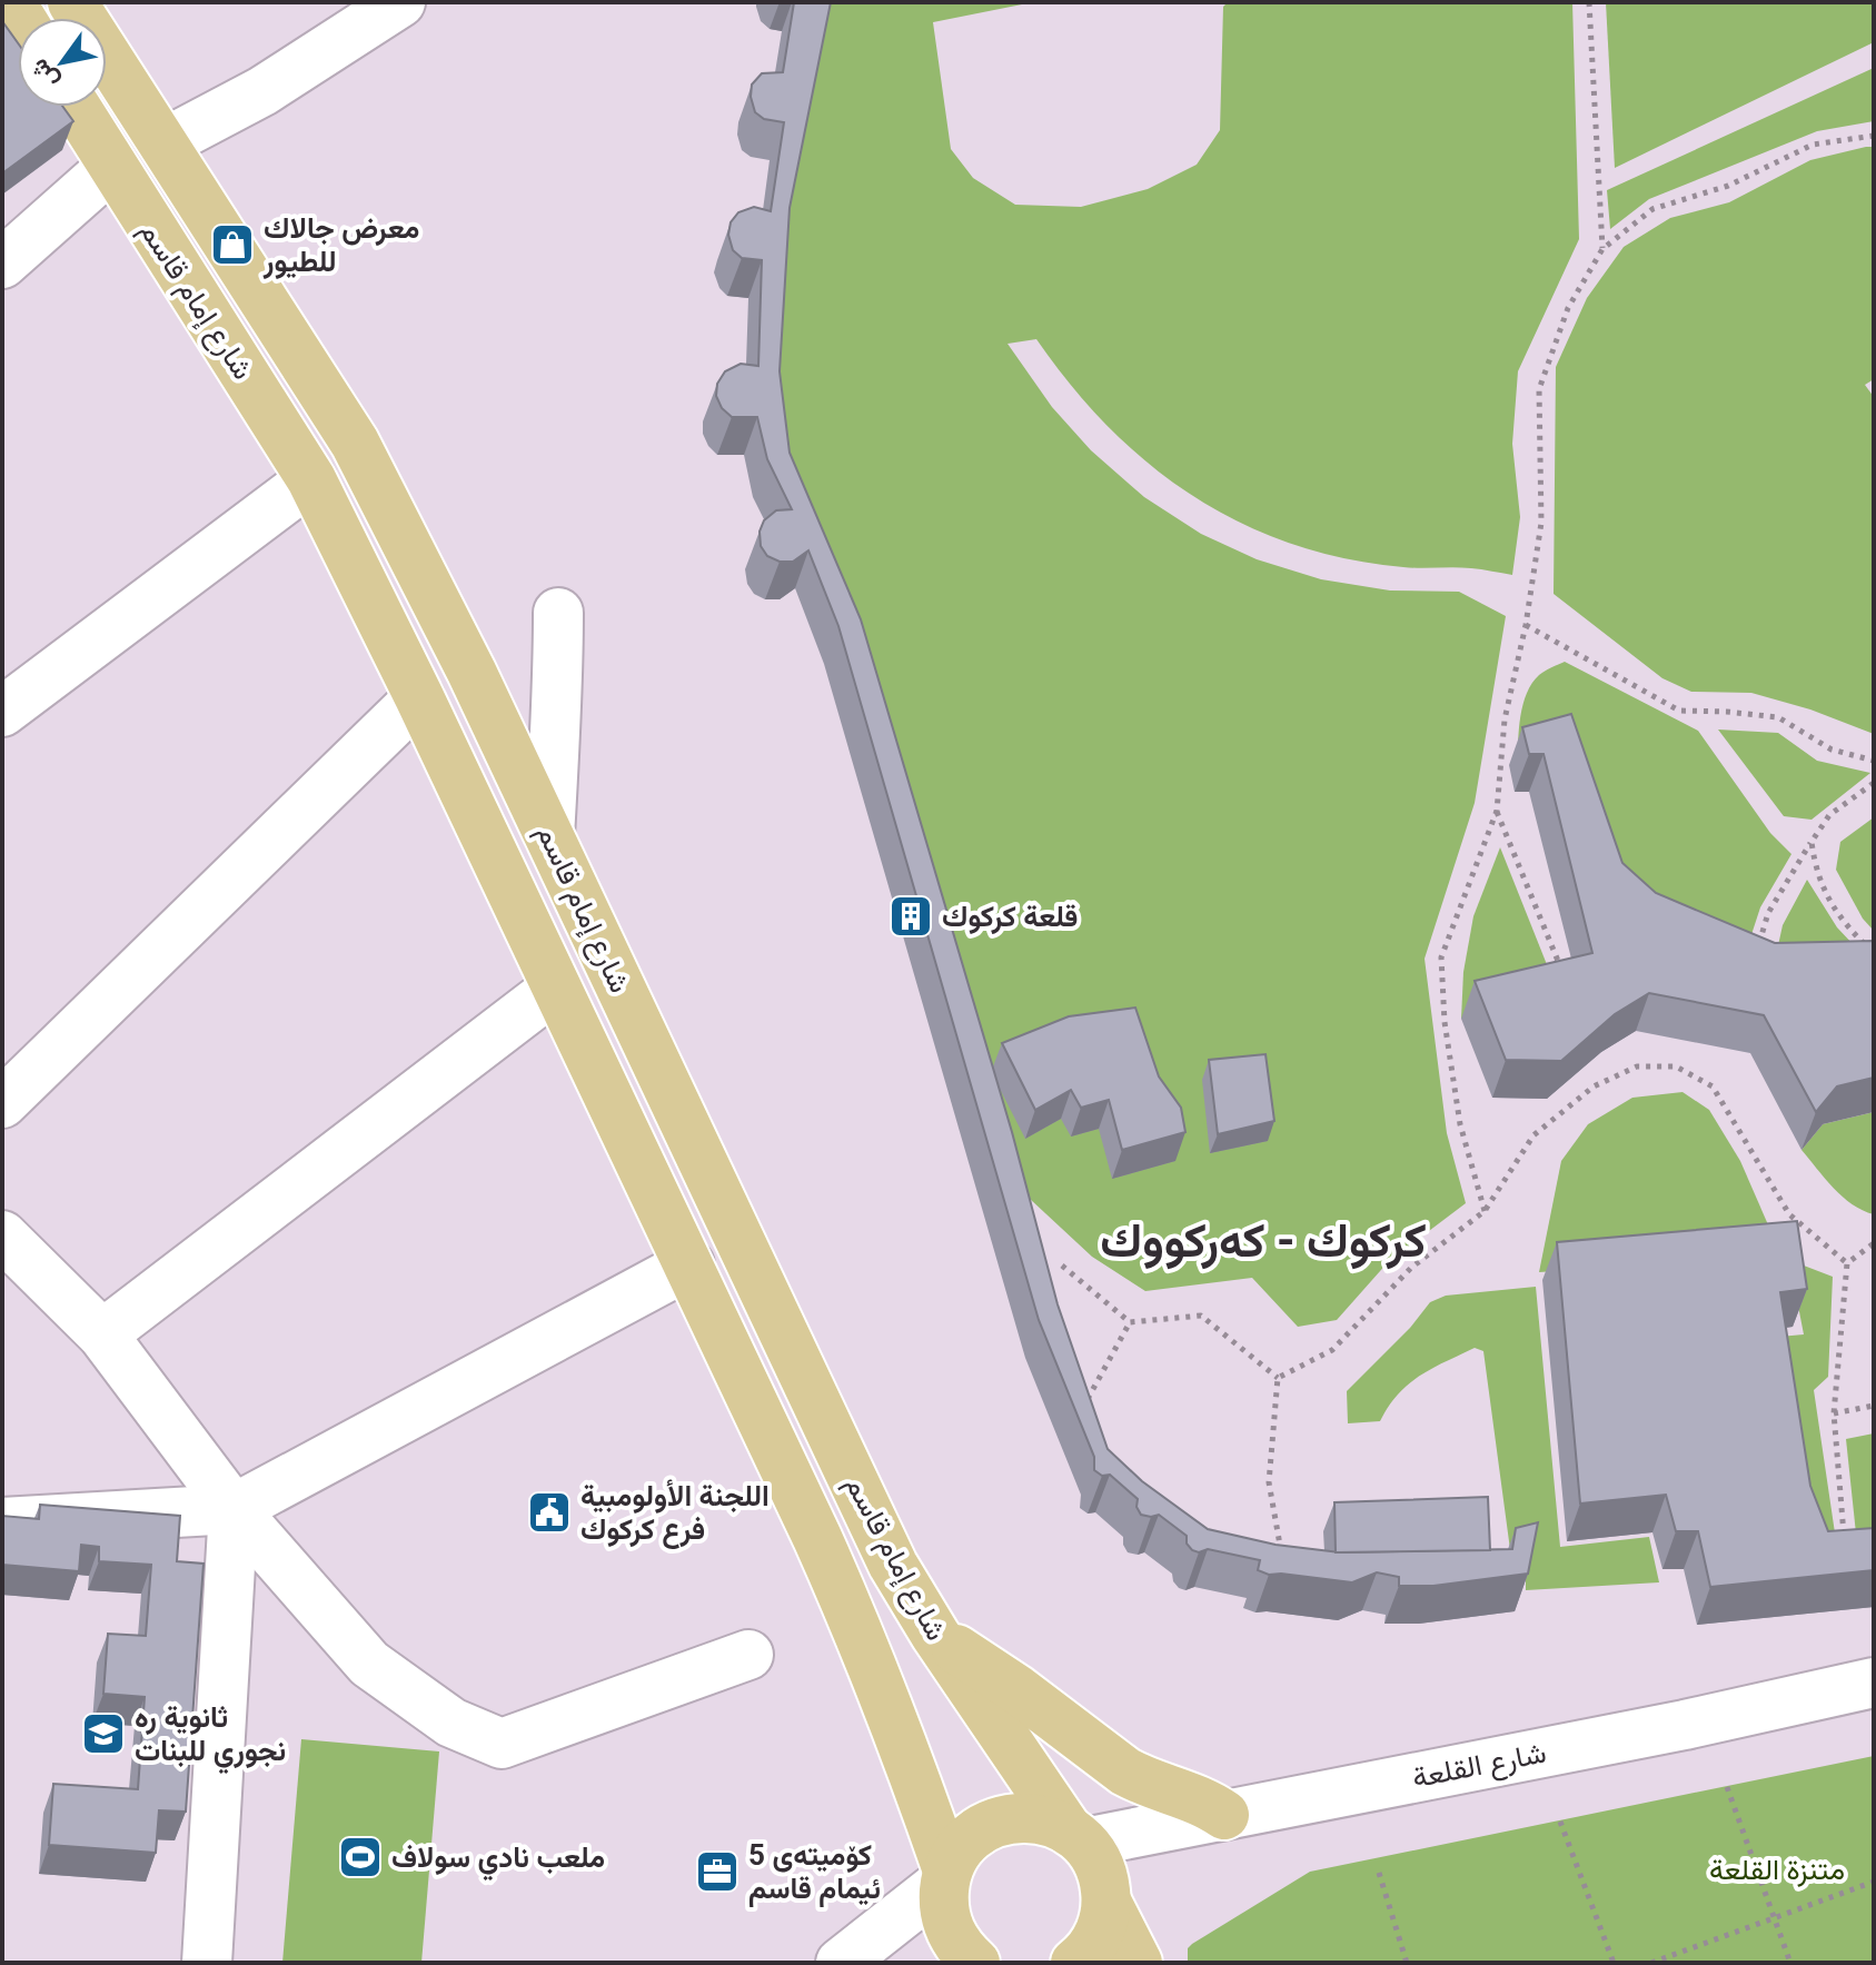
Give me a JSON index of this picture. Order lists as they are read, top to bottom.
{
  "streets": {
    "main road": ["شارع إمام قاسم"],
    "street": ["شارع القلعة"]
  },
  "crossings": [
    ["شارع إمام قاسم", "شارع القلعة"]
  ],
  "districts": ["كركوك - کەرکووك"],
  "parks": ["متنزة القلعة"],
  "places": {
    "shop": ["معرض جالاك للطيور"],
    "building": ["قلعة كركوك"],
    "public building": ["اللجنة الأولومبية فرع كركوك"],
    "school or university": ["ثانوية ره نجوري للبنات"],
    "sports": ["ملعب نادي سولاف"],
    "office": ["کۆمیتەی 5 ئیمام قاسم"]
  },
  "north": "bottom left"
}
